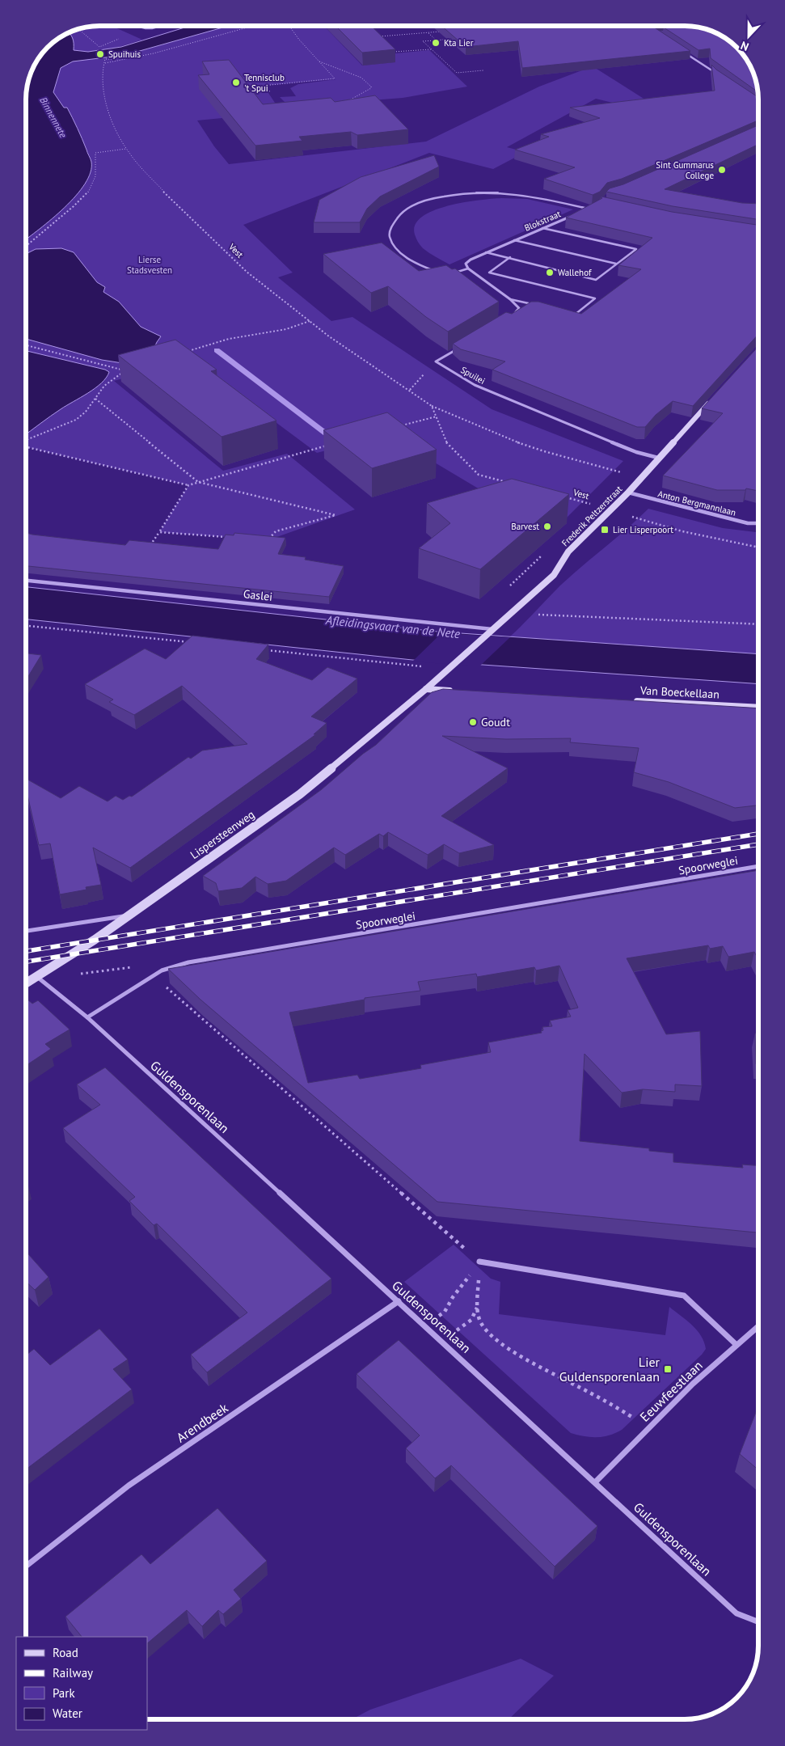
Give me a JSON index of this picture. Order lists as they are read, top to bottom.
{
  "streets": {
    "street": [
      "Blokstraat",
      "Spuilei",
      "Anton Bergmannlaan",
      "Frederik Peltzerstraat",
      "Gaslei",
      "Van Boeckellaan",
      "Lispersteenweg",
      "Spoorweglei",
      "Guldensporenlaan",
      "Eeuwfeestlaan",
      "Arendbeek"
    ],
    "path": ["Vest"]
  },
  "crossings": [
    ["Vest", "Frederik Peltzerstraat"],
    ["Spuilei", "Frederik Peltzerstraat"],
    ["Anton Bergmannlaan", "Frederik Peltzerstraat"],
    ["Frederik Peltzerstraat", "Gaslei"],
    ["Frederik Peltzerstraat", "Lispersteenweg"],
    ["Spoorweglei", "Guldensporenlaan"],
    ["Guldensporenlaan", "Eeuwfeestlaan"],
    ["Guldensporenlaan", "Arendbeek"]
  ],
  "water": ["Binnennete", "Afleidingsvaart van de Nete"],
  "parks": ["Lierse Stadsvesten"],
  "places": {
    "other": [
      "Kta Lier",
      "Spuihuis",
      "Tennisclub 't Spui",
      "Sint Gummarus College",
      "Wallehof",
      "Barvest",
      "Goudt"
    ],
    "transit": ["Lier Lisperpoort", "Lier Guldensporenlaan"]
  },
  "legend": [
    "Road",
    "Railway",
    "Park",
    "Water"
  ],
  "north": "bottom"
}
